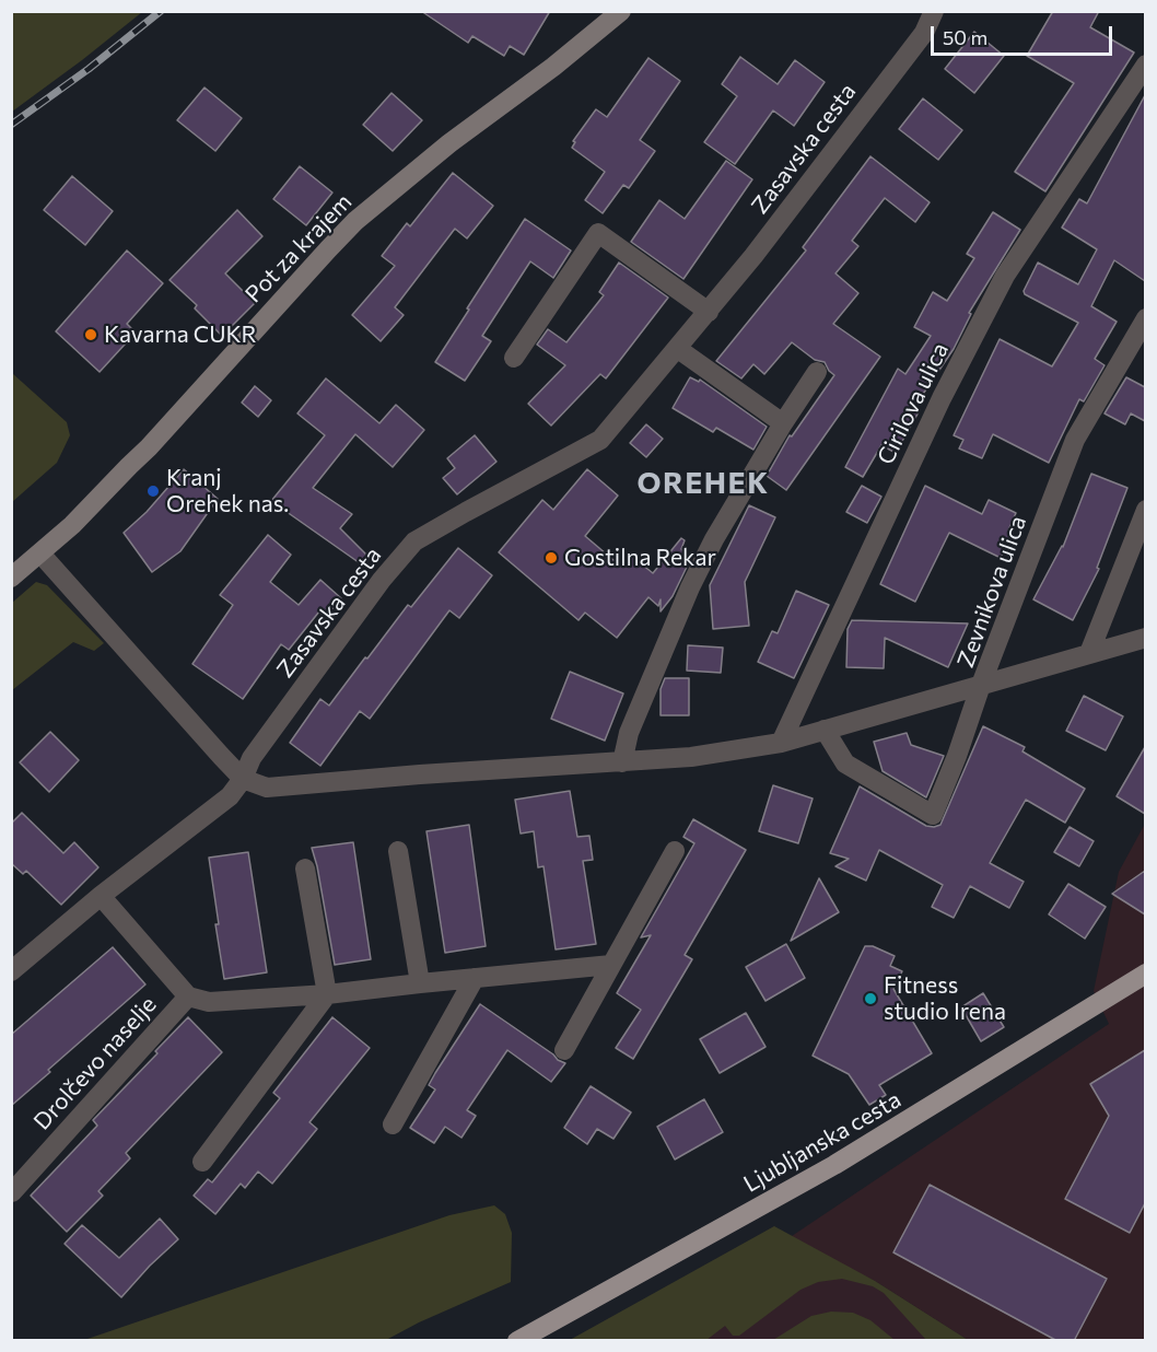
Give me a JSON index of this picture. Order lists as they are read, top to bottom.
{
  "streets": {
    "main road": ["Ljubljanska cesta"],
    "street": [
      "Zasavska cesta",
      "Pot za krajem",
      "Cirilova ulica",
      "Zevnikova ulica",
      "Drolčevo naselje"
    ]
  },
  "crossings": [
    ["Zasavska cesta", "Drolčevo naselje"]
  ],
  "districts": ["OREHEK"],
  "places": [
    "Kavarna CUKR",
    "Kranj Orehek nas.",
    "Gostilna Rekar",
    "Fitness studio Irena"
  ],
  "scale_bar": "50 m"
}
